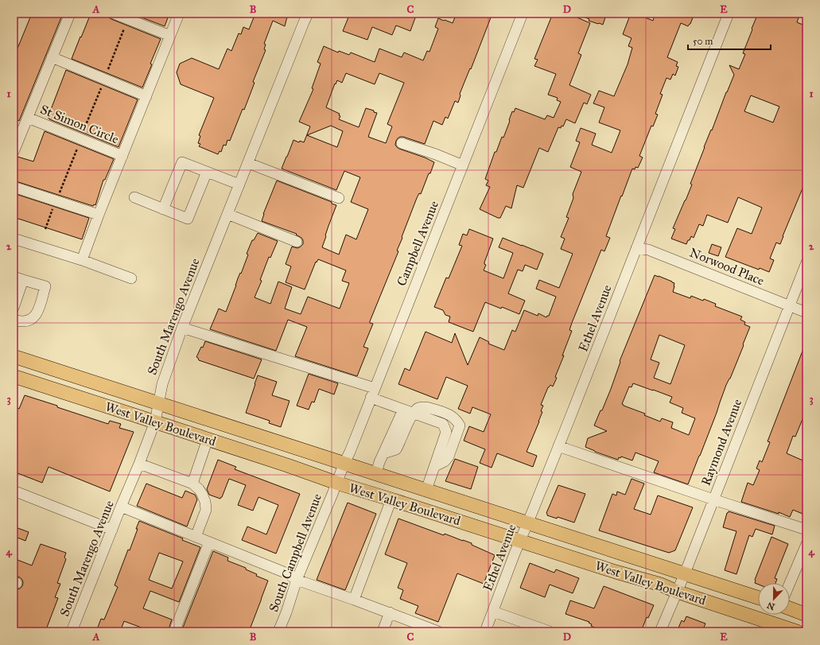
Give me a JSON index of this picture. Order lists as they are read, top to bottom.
{
  "streets": {
    "main road": ["West Valley Boulevard"],
    "street": [
      "St Simon Circle",
      "Campbell Avenue",
      "Norwood Place",
      "South Marengo Avenue",
      "Ethel Avenue",
      "Raymond Avenue",
      "South Campbell Avenue"
    ]
  },
  "crossings": [
    ["Campbell Avenue", "West Valley Boulevard"],
    ["Campbell Avenue", "South Campbell Avenue"],
    ["Norwood Place", "Ethel Avenue"],
    ["Norwood Place", "Raymond Avenue"],
    ["South Marengo Avenue", "West Valley Boulevard"],
    ["Ethel Avenue", "West Valley Boulevard"],
    ["West Valley Boulevard", "Raymond Avenue"],
    ["West Valley Boulevard", "South Campbell Avenue"]
  ],
  "scale_bar": "50 m",
  "north": "bottom",
  "grid": {
    "columns": [
      "A",
      "B",
      "C",
      "D",
      "E"
    ],
    "rows": [
      "1",
      "2",
      "3",
      "4"
    ]
  }
}
